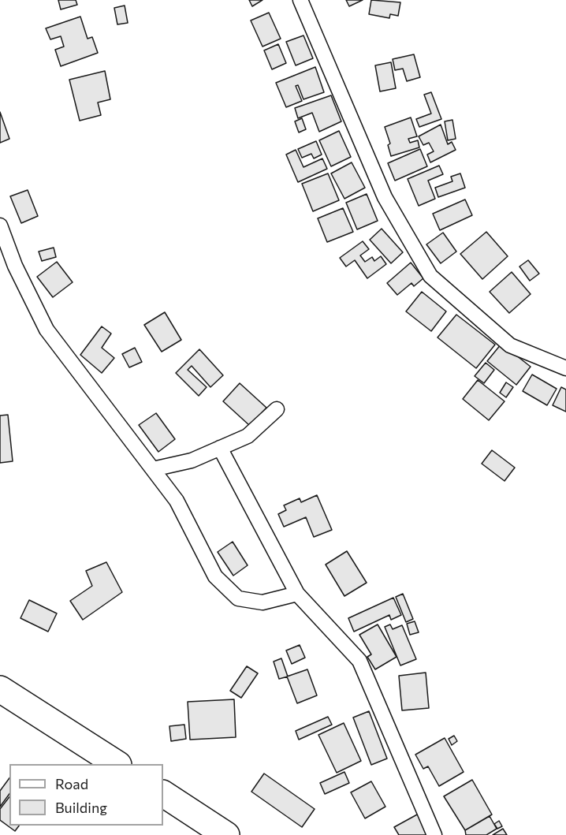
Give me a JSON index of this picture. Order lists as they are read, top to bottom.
{
  "legend": ["Road", "Building"]
}
